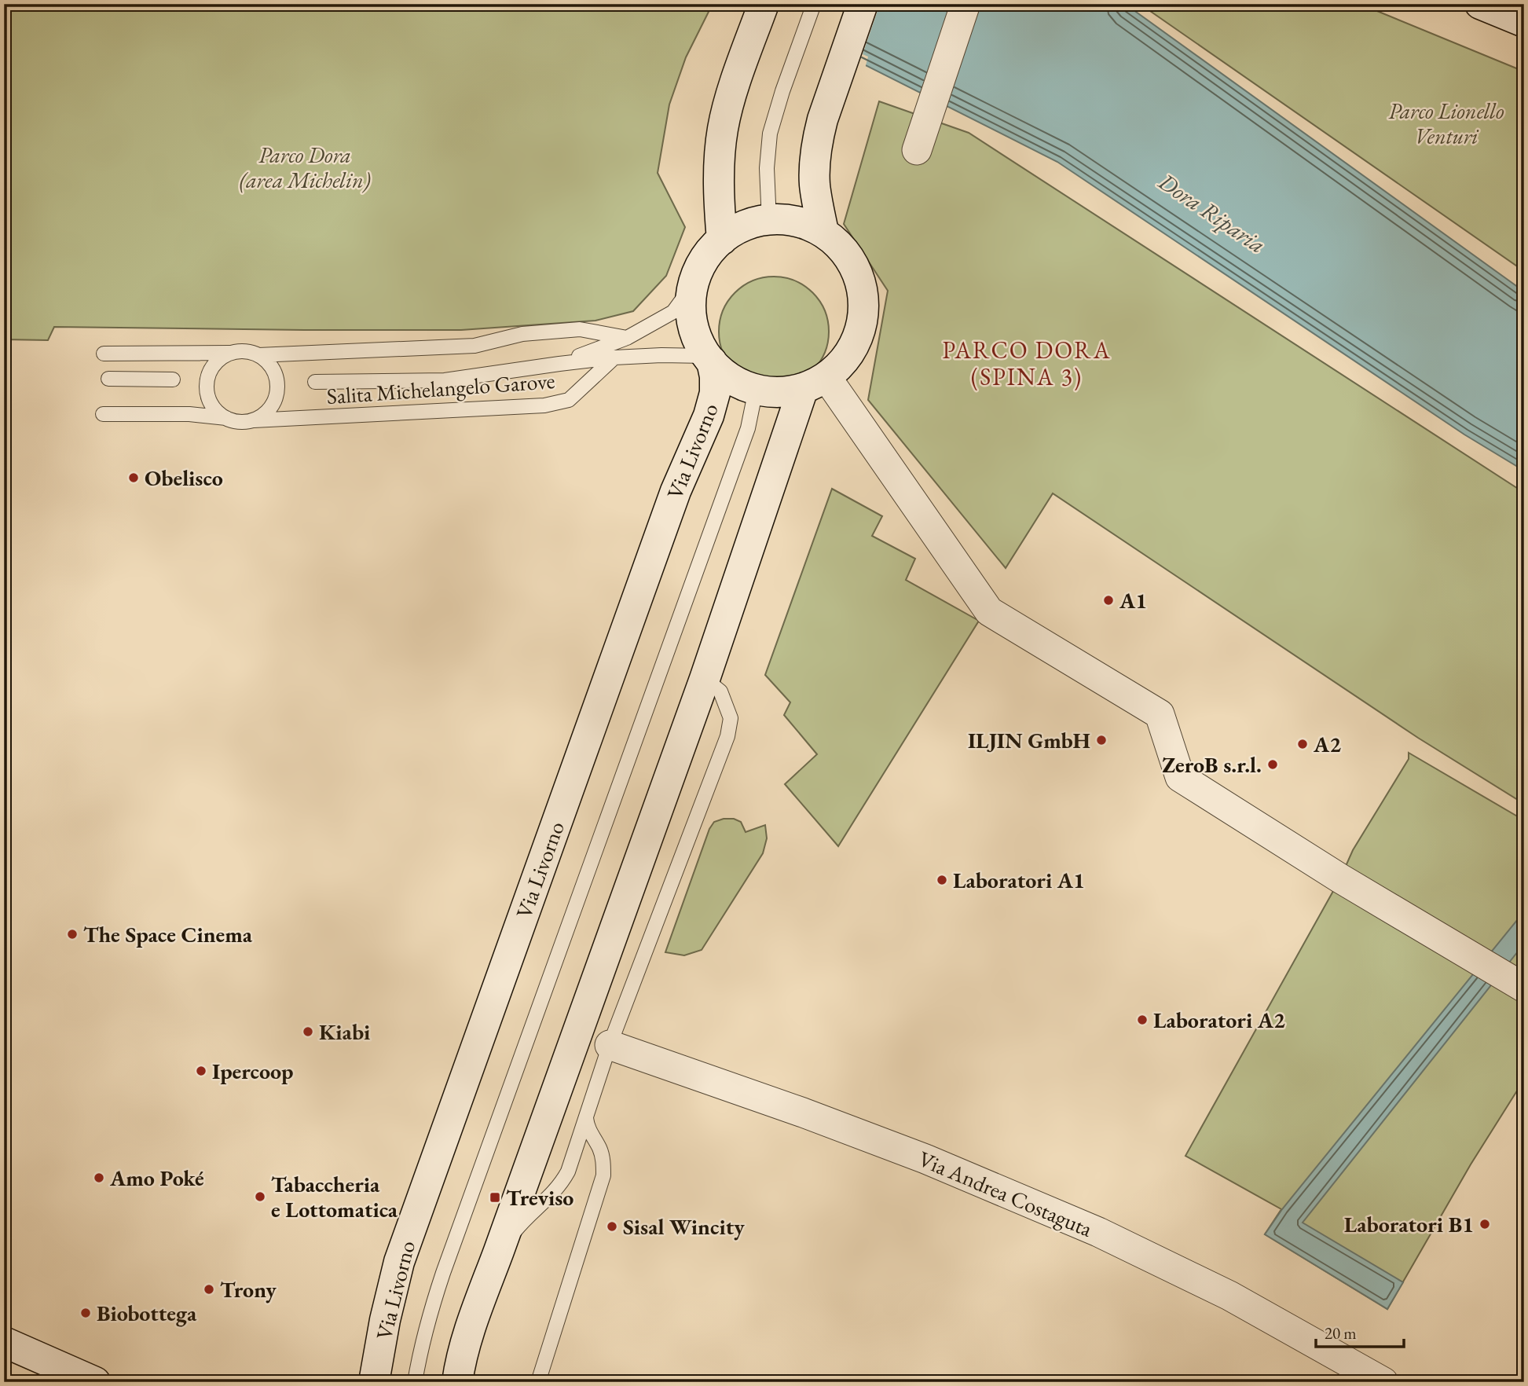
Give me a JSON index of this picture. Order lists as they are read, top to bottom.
{
  "streets": {
    "main road": ["Via Livorno"],
    "street": ["Via Andrea Costaguta"],
    "lane": ["Salita Michelangelo Garove"]
  },
  "crossings": [
    ["Salita Michelangelo Garove", "Via Livorno"]
  ],
  "districts": ["PARCO DORA (SPINA 3)"],
  "water": ["Dora Riparia"],
  "parks": ["Parco Lionello Venturi", "Parco Dora (area Michelin)"],
  "places": {
    "other": [
      "Obelisco",
      "A1",
      "ILJIN GmbH",
      "A2",
      "ZeroB s.r.l.",
      "Laboratori A1",
      "The Space Cinema",
      "Laboratori A2",
      "Kiabi",
      "Ipercoop",
      "Amo Poké",
      "Tabaccheria e Lottomatica",
      "Laboratori B1",
      "Sisal Wincity",
      "Trony",
      "Biobottega"
    ],
    "transit": ["Treviso"]
  },
  "scale_bar": "20 m"
}
